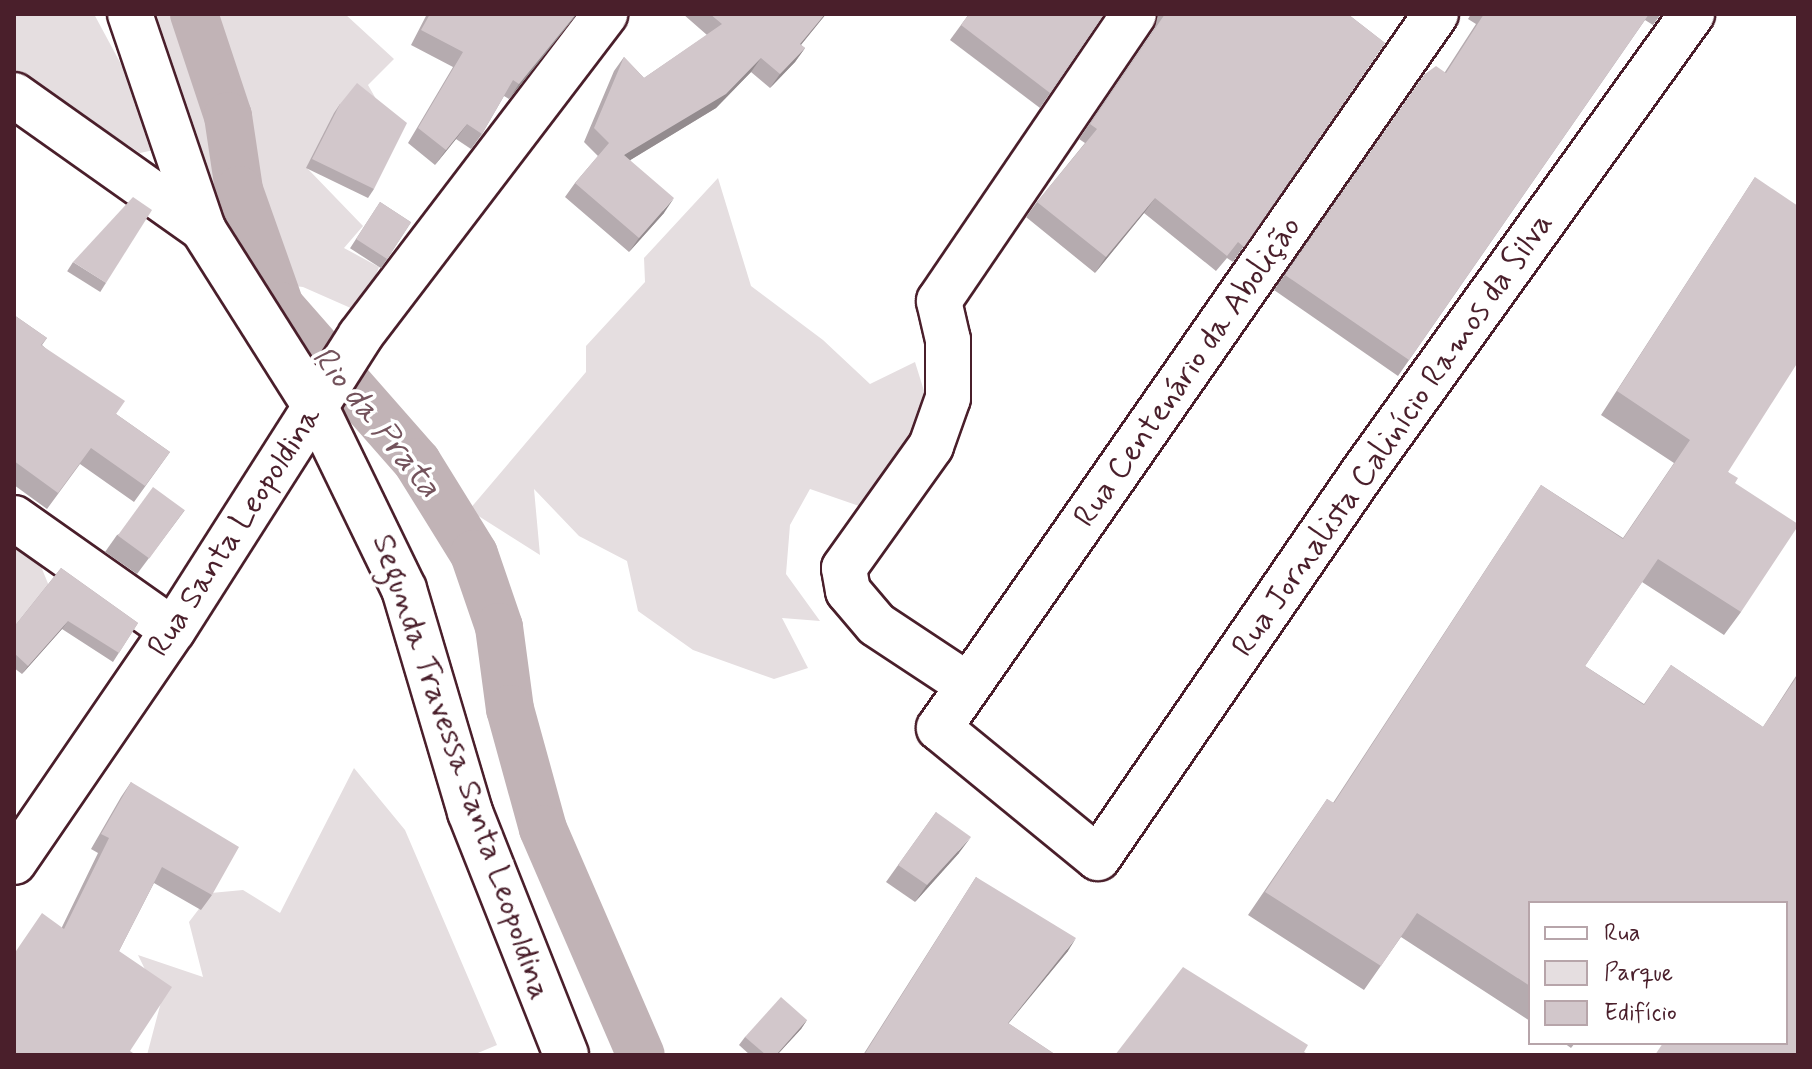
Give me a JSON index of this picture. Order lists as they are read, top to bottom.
{
  "streets": {
    "street": [
      "Rua Centenário da Abolição",
      "Rua Jornalista Calinício Ramos da Silva",
      "Rua Santa Leopoldina",
      "Segunda Travessa Santa Leopoldina"
    ]
  },
  "crossings": [
    ["Rua Centenário da Abolição", "Rua Jornalista Calinício Ramos da Silva"],
    ["Rua Santa Leopoldina", "Segunda Travessa Santa Leopoldina"]
  ],
  "water": ["Rio da Prata"],
  "legend": ["Rua", "Parque", "Edifício"]
}
